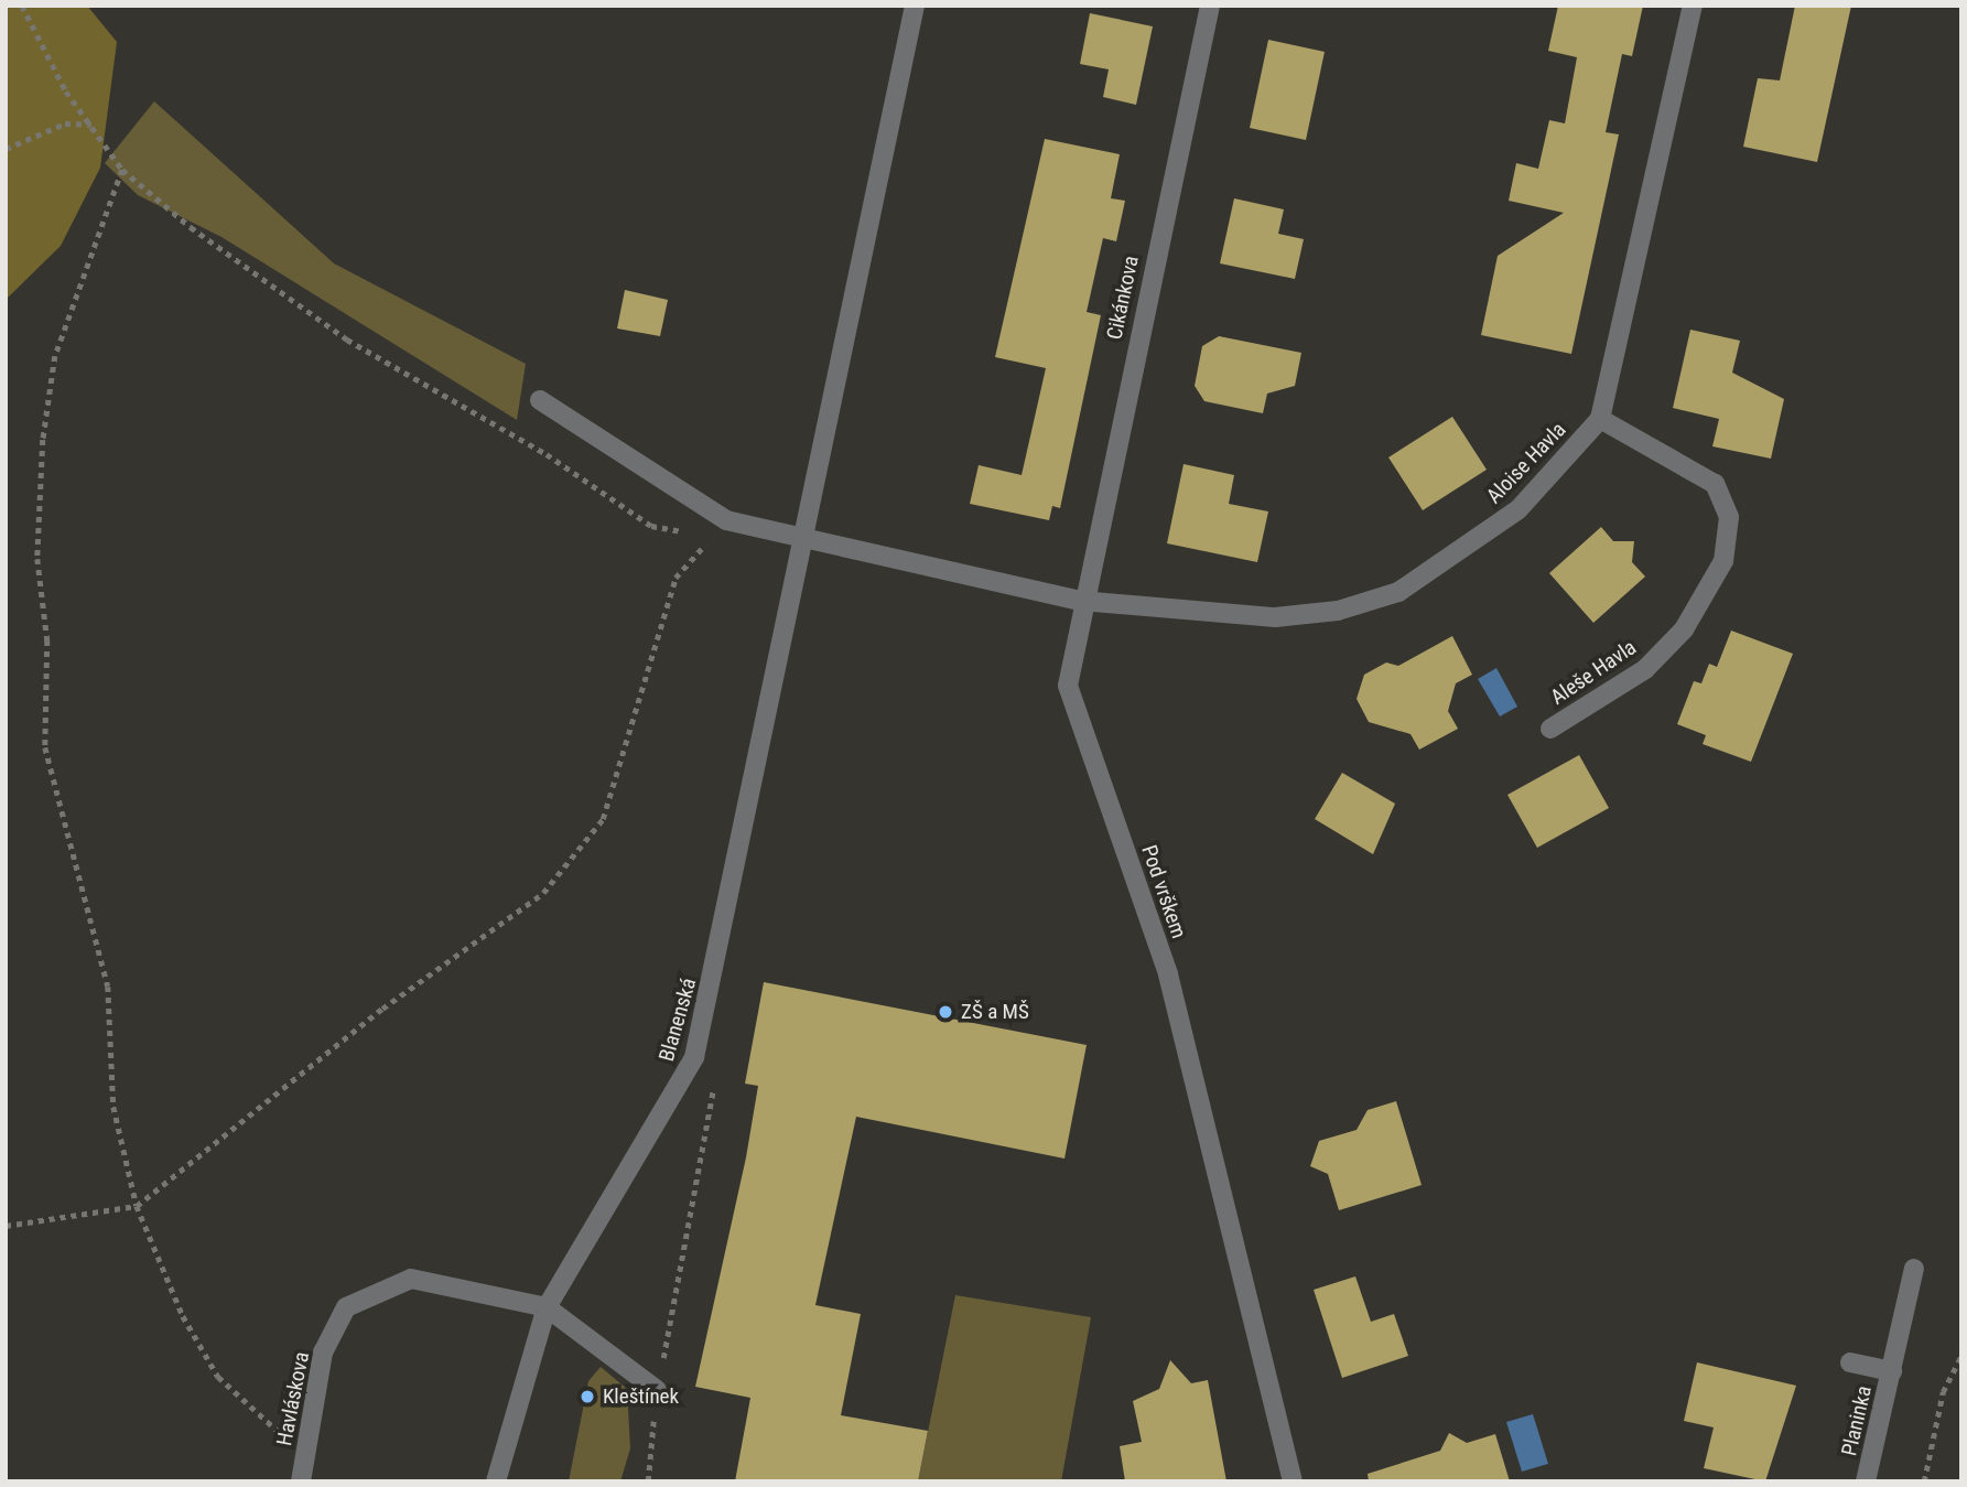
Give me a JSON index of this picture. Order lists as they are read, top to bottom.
{
  "streets": {
    "street": [
      "Cikánkova",
      "Aloise Havla",
      "Aleše Havla",
      "Pod vrškem",
      "Blanenská",
      "Havláskova",
      "Planinka"
    ]
  },
  "crossings": [
    ["Cikánkova", "Aloise Havla"],
    ["Cikánkova", "Pod vrškem"],
    ["Aloise Havla", "Aleše Havla"],
    ["Aloise Havla", "Pod vrškem"],
    ["Blanenská", "Havláskova"]
  ],
  "places": ["ZŠ a MŠ", "Kleštínek"]
}
